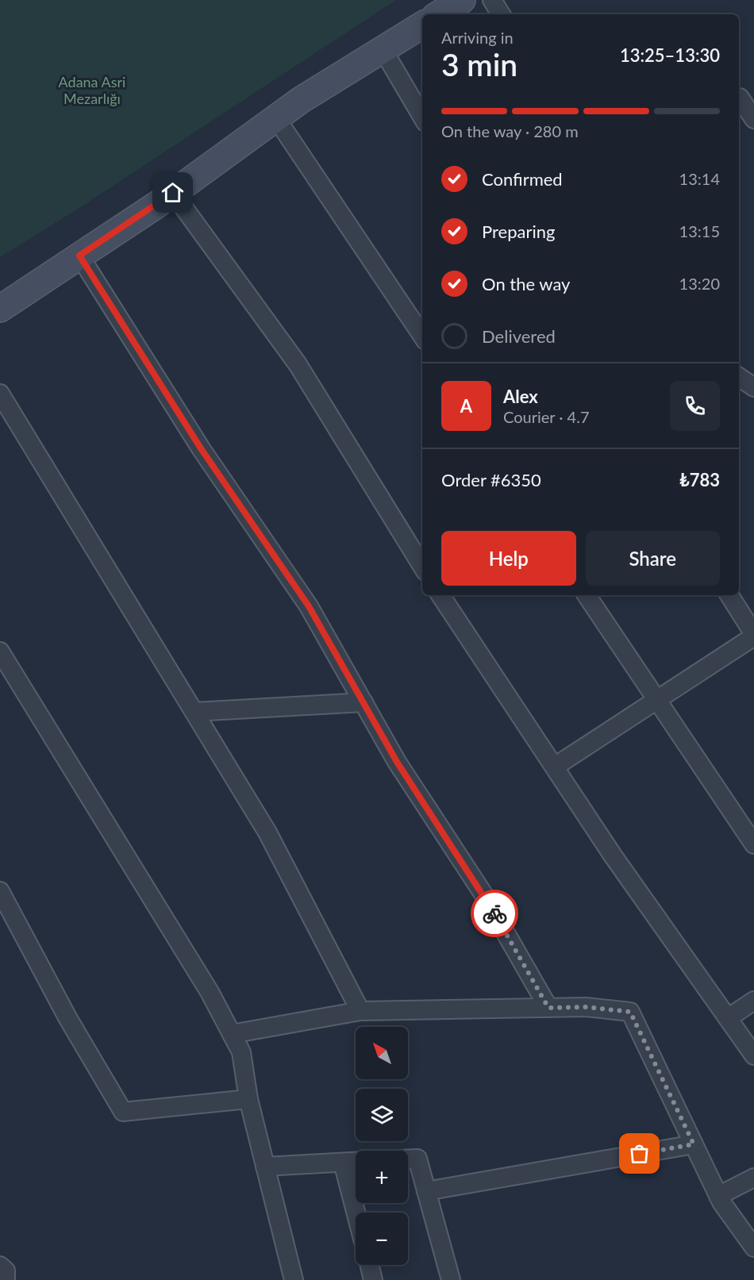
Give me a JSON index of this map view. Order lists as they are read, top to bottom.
{
  "parks": ["Adana Asri Mezarlığı"],
  "north": "top left",
  "page": {
    "heading": ["3 min", "Arriving in", "13:25–13:30"],
    "panel": [
      "Alex",
      "Courier · 4.7",
      "Order #6350",
      "₺783"
    ],
    "bar": "On the way · 280 m",
    "list": [
      ["Confirmed", "13:14"],
      ["Preparing", "13:15"],
      ["On the way", "13:20"],
      "Delivered"
    ],
    "round": "A",
    "buttons": ["Help", "Share"],
    "map_buttons": ["+", "−"]
  }
}
